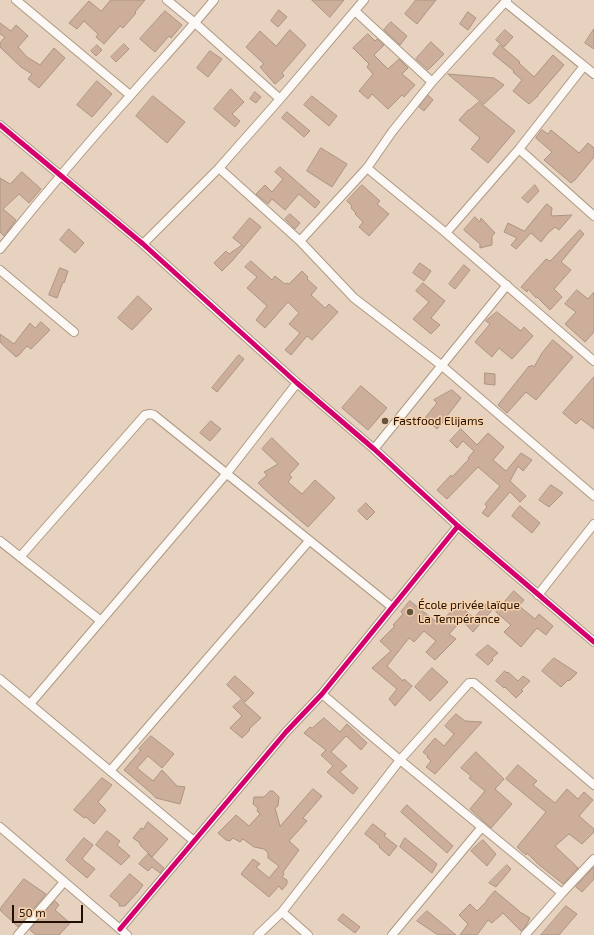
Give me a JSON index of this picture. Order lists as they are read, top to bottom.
{
  "places": ["Fastfood Elijams", "École privée laïque La Tempérance"],
  "scale_bar": "50 m"
}
